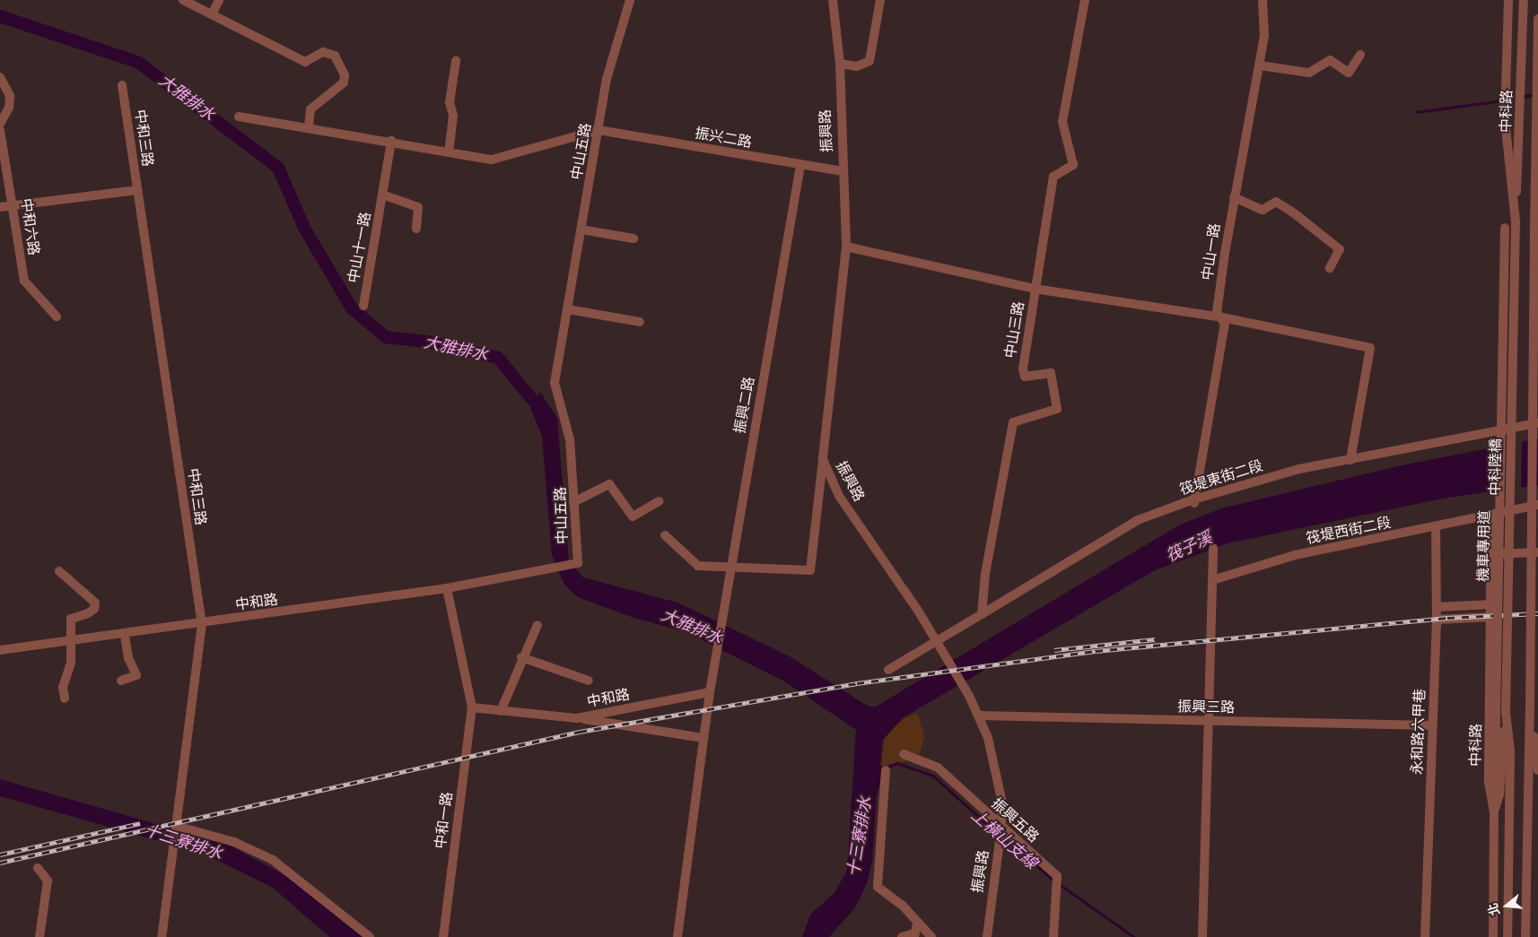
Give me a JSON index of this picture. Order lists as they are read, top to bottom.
{
  "streets": {
    "street": [
      "中科路",
      "振興路",
      "中和三路",
      "振兴二路",
      "中山五路",
      "中和六路",
      "中山十一路",
      "中山一路",
      "中山三路",
      "振興二路",
      "中科陸橋",
      "筏堤東街二段",
      "筏堤西街二段",
      "機車專用道",
      "中和路",
      "振興三路",
      "永和路六甲巷",
      "中和一路",
      "振興五路"
    ]
  },
  "crossings": [
    ["中科路", "中科陸橋"],
    ["中科路", "筏堤西街二段"],
    ["中科路", "機車專用道"],
    ["振興路", "振兴二路"],
    ["振興路", "振興三路"],
    ["振興路", "振興五路"],
    ["中和三路", "中和路"],
    ["振兴二路", "中山五路"],
    ["振兴二路", "振興二路"],
    ["中山五路", "中和路"],
    ["中山一路", "筏堤東街二段"],
    ["中山三路", "筏堤東街二段"],
    ["振興二路", "中和路"],
    ["筏堤西街二段", "永和路六甲巷"],
    ["中和路", "中和一路"],
    ["振興三路", "永和路六甲巷"]
  ],
  "water": [
    "大雅排水",
    "筏子溪",
    "十三寮排水",
    "上橫山支線"
  ],
  "north": "left"
}
